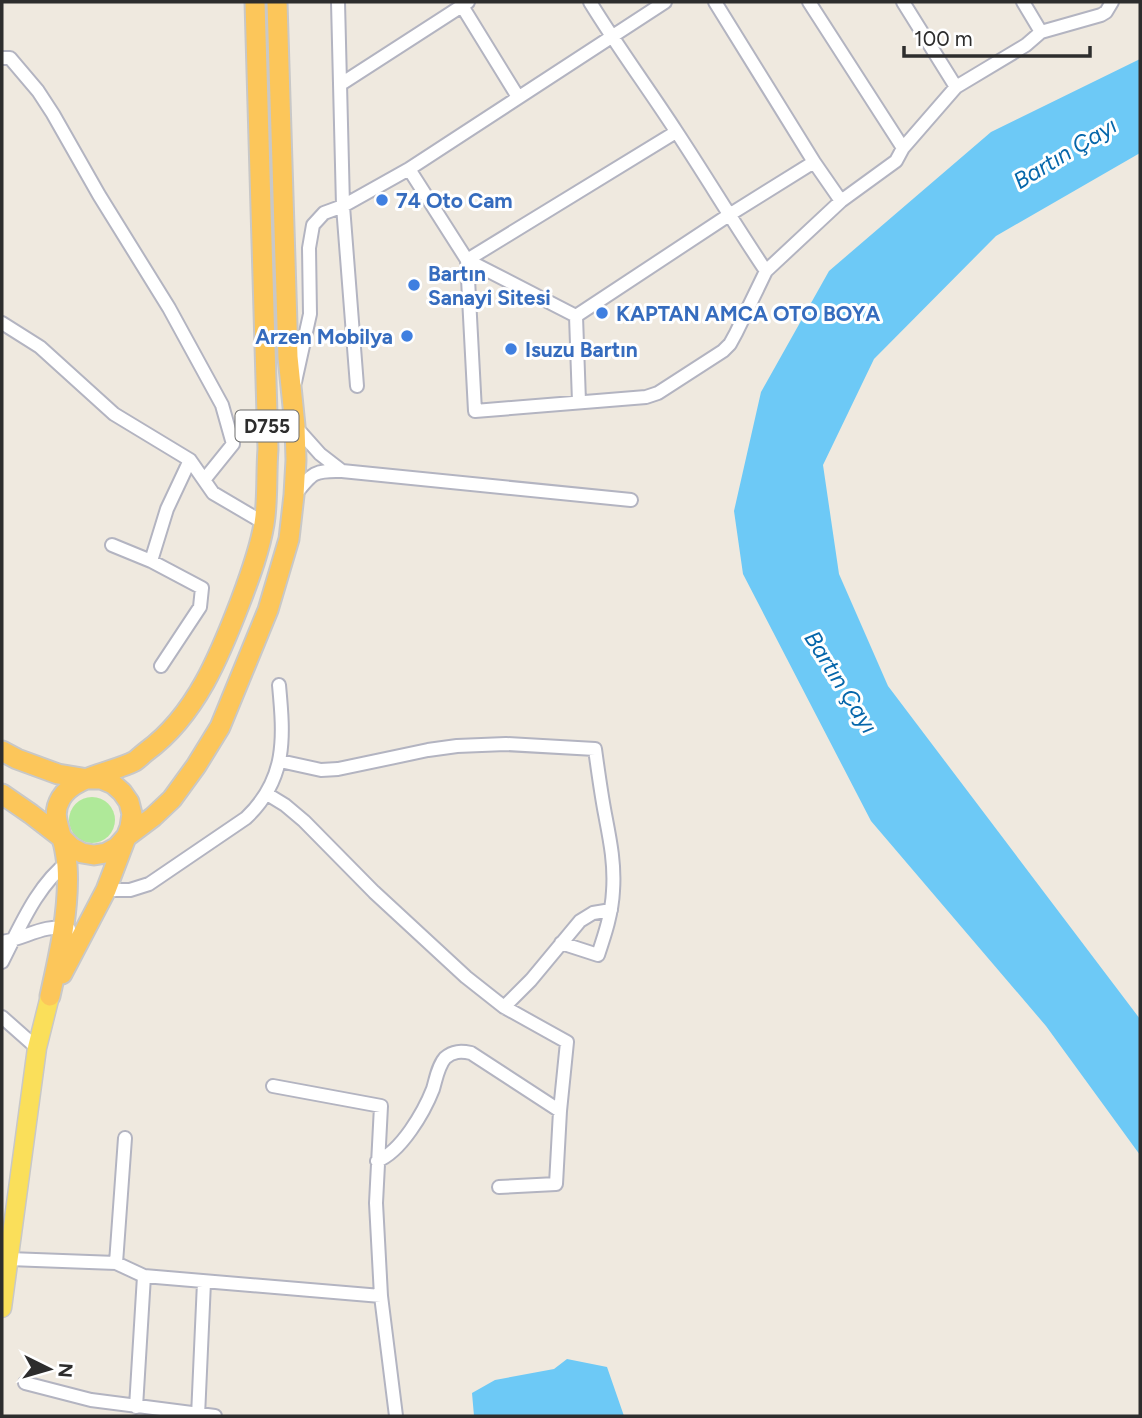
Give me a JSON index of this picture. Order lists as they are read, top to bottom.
{
  "streets": {
    "highway": ["D755"]
  },
  "water": ["Bartın Çayı"],
  "places": [
    "74 Oto Cam",
    "Bartın Sanayi Sitesi",
    "KAPTAN AMCA OTO BOYA",
    "Arzen Mobilya",
    "Isuzu Bartın"
  ],
  "scale_bar": "100 m",
  "north": "right"
}
